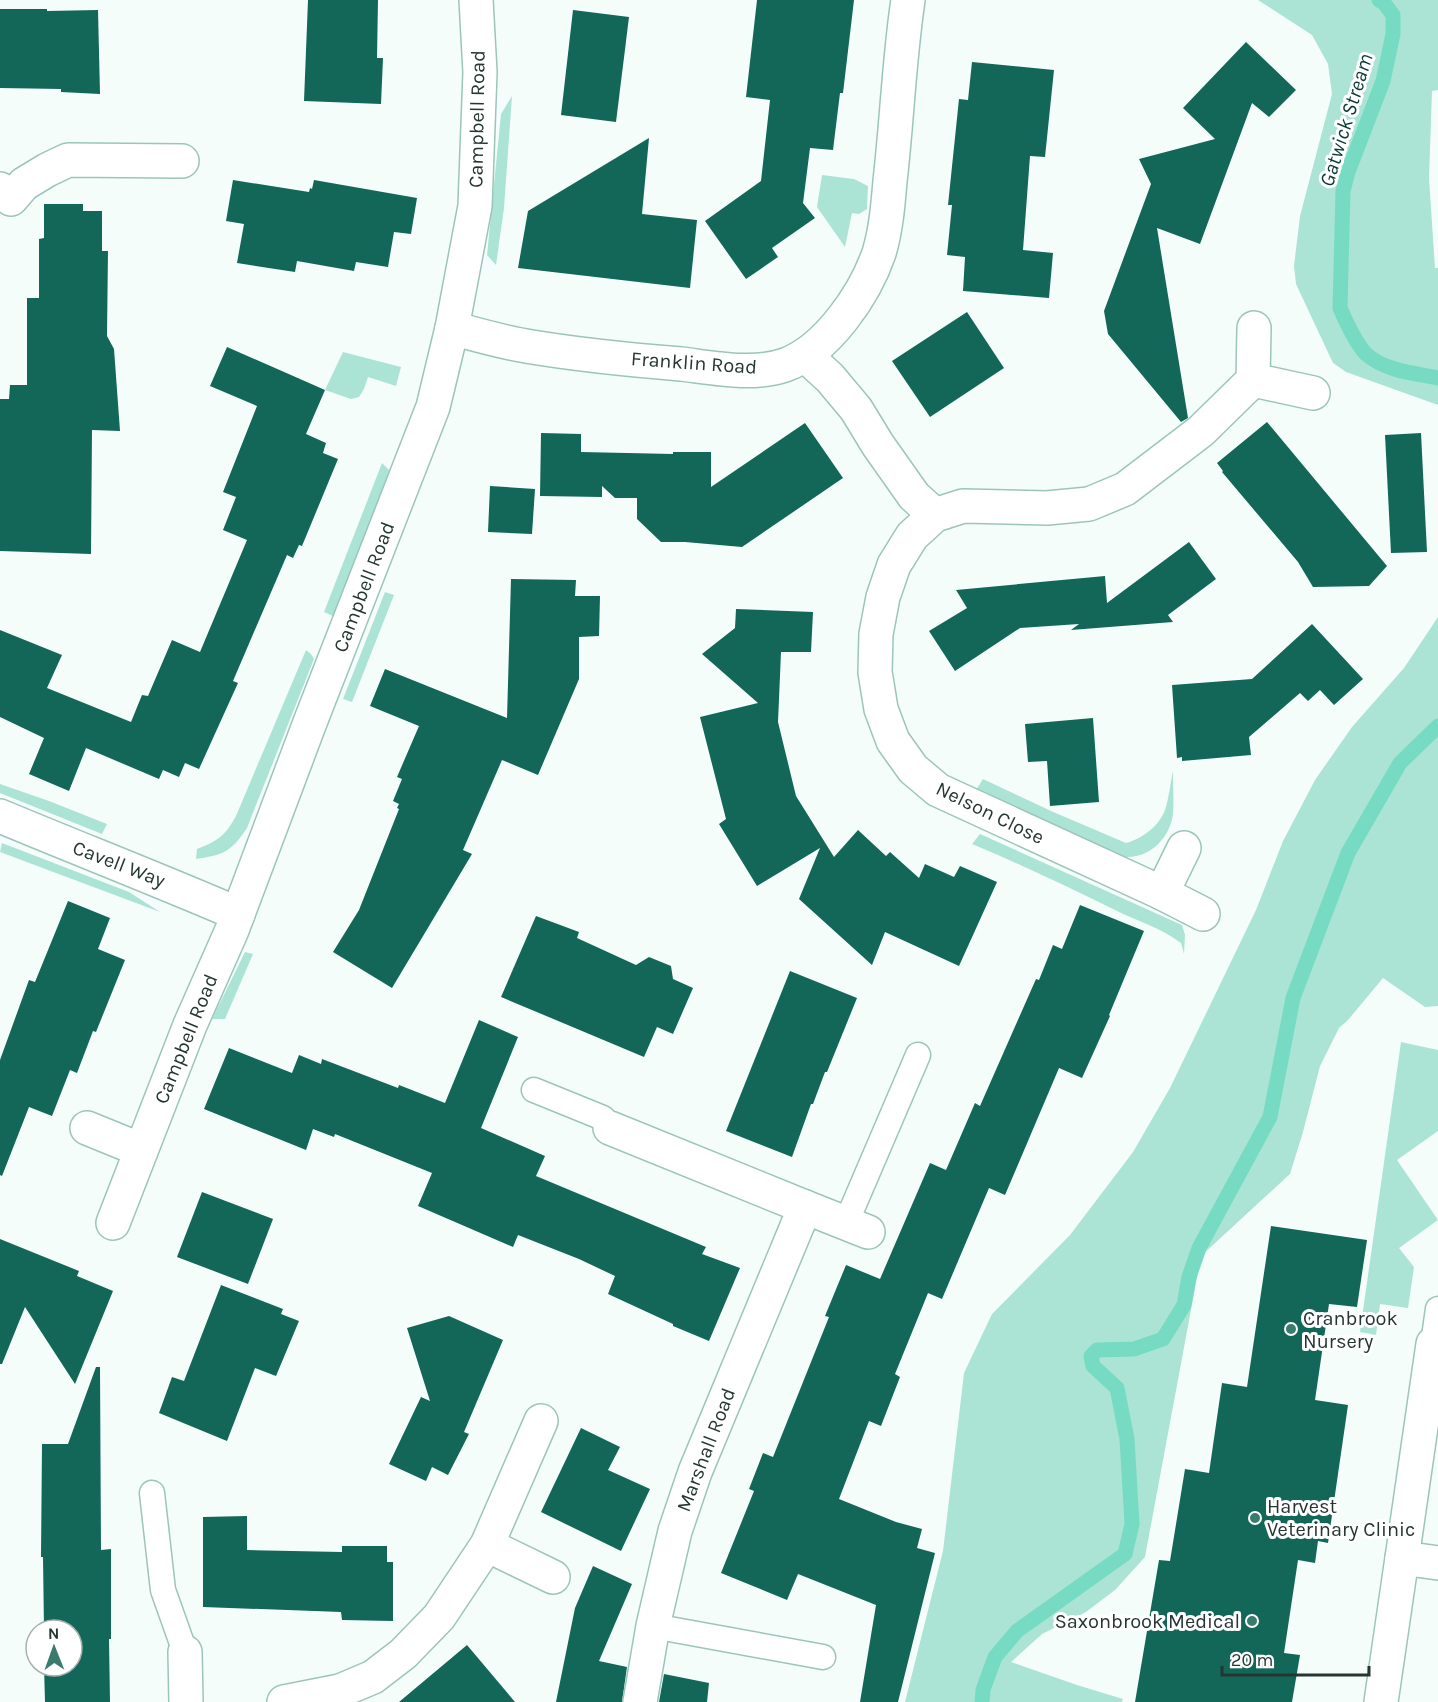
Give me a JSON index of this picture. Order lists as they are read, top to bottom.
{
  "streets": {
    "street": [
      "Campbell Road",
      "Franklin Road",
      "Nelson Close",
      "Cavell Way",
      "Marshall Road"
    ]
  },
  "crossings": [
    ["Campbell Road", "Franklin Road"],
    ["Campbell Road", "Cavell Way"]
  ],
  "water": ["Gatwick Stream"],
  "places": ["Cranbrook Nursery", "Harvest Veterinary Clinic", "Saxonbrook Medical"],
  "scale_bar": "20 m",
  "north": "top"
}
